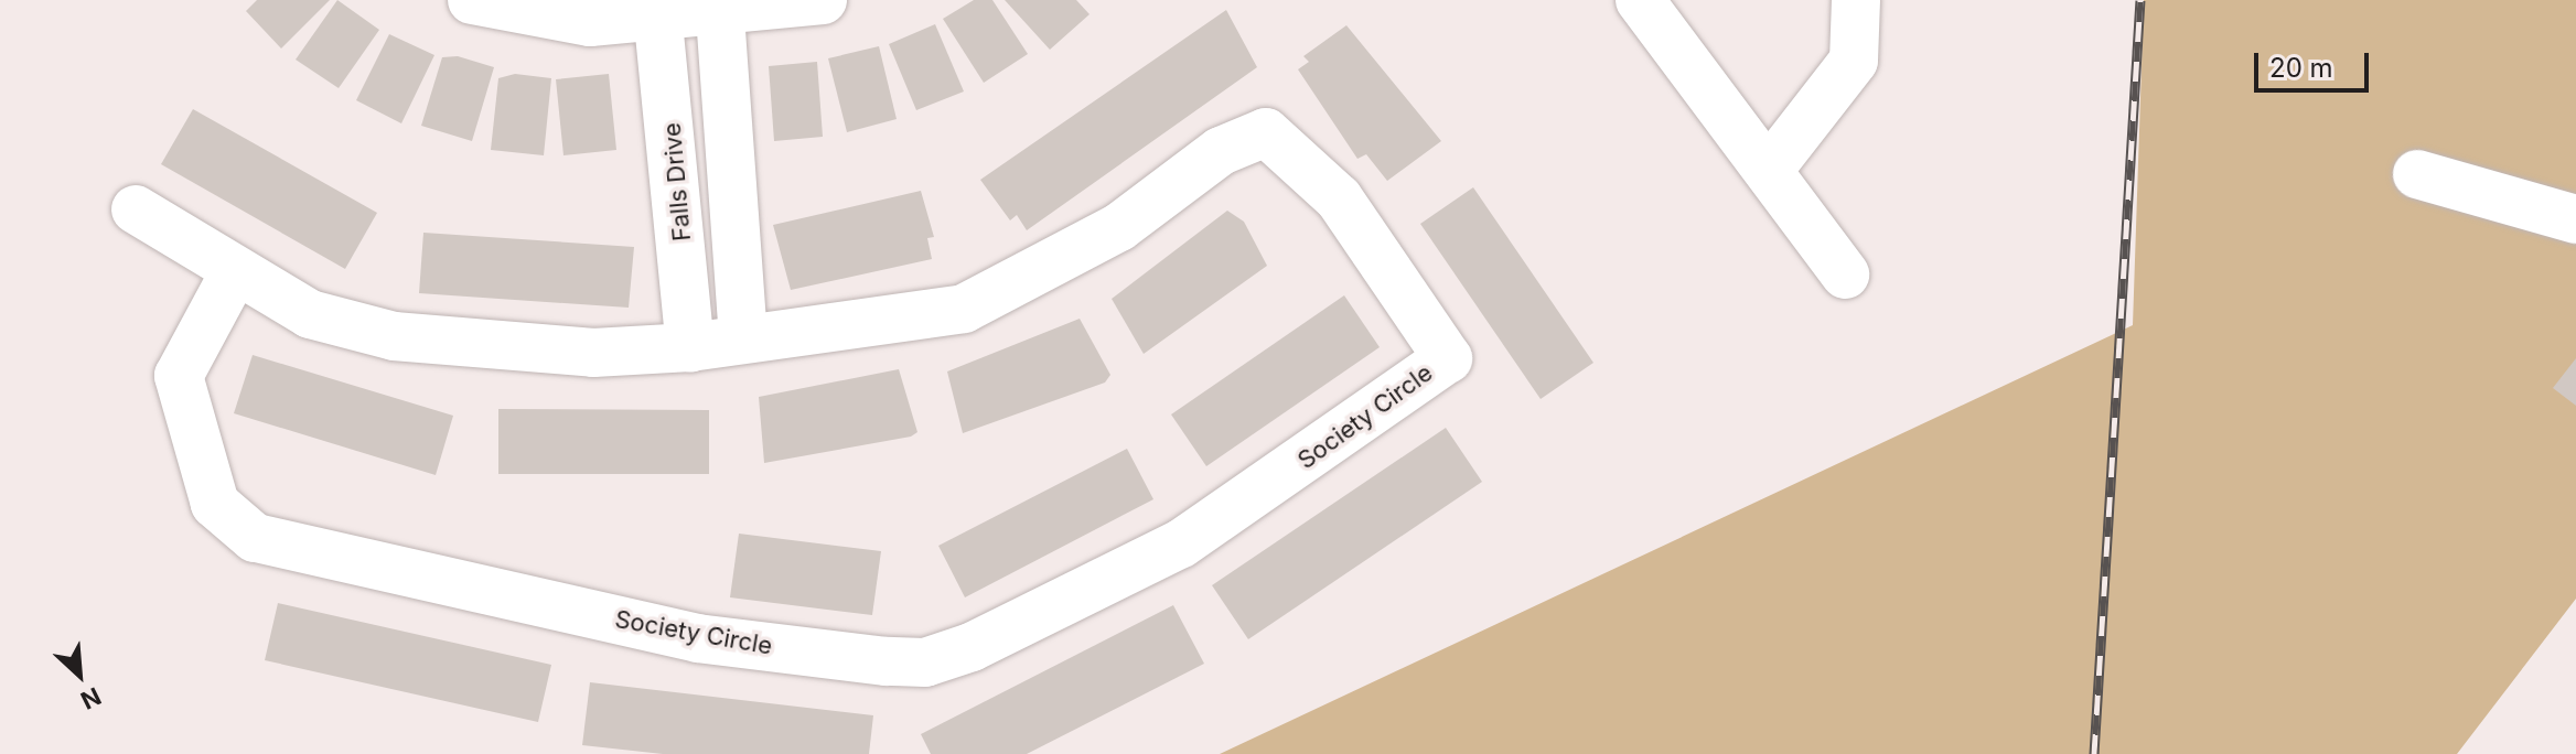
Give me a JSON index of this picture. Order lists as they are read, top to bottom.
{
  "streets": {
    "street": ["Falls Drive", "Society Circle"]
  },
  "crossings": [
    ["Falls Drive", "Society Circle"]
  ],
  "scale_bar": "20 m",
  "north": "bottom right"
}
